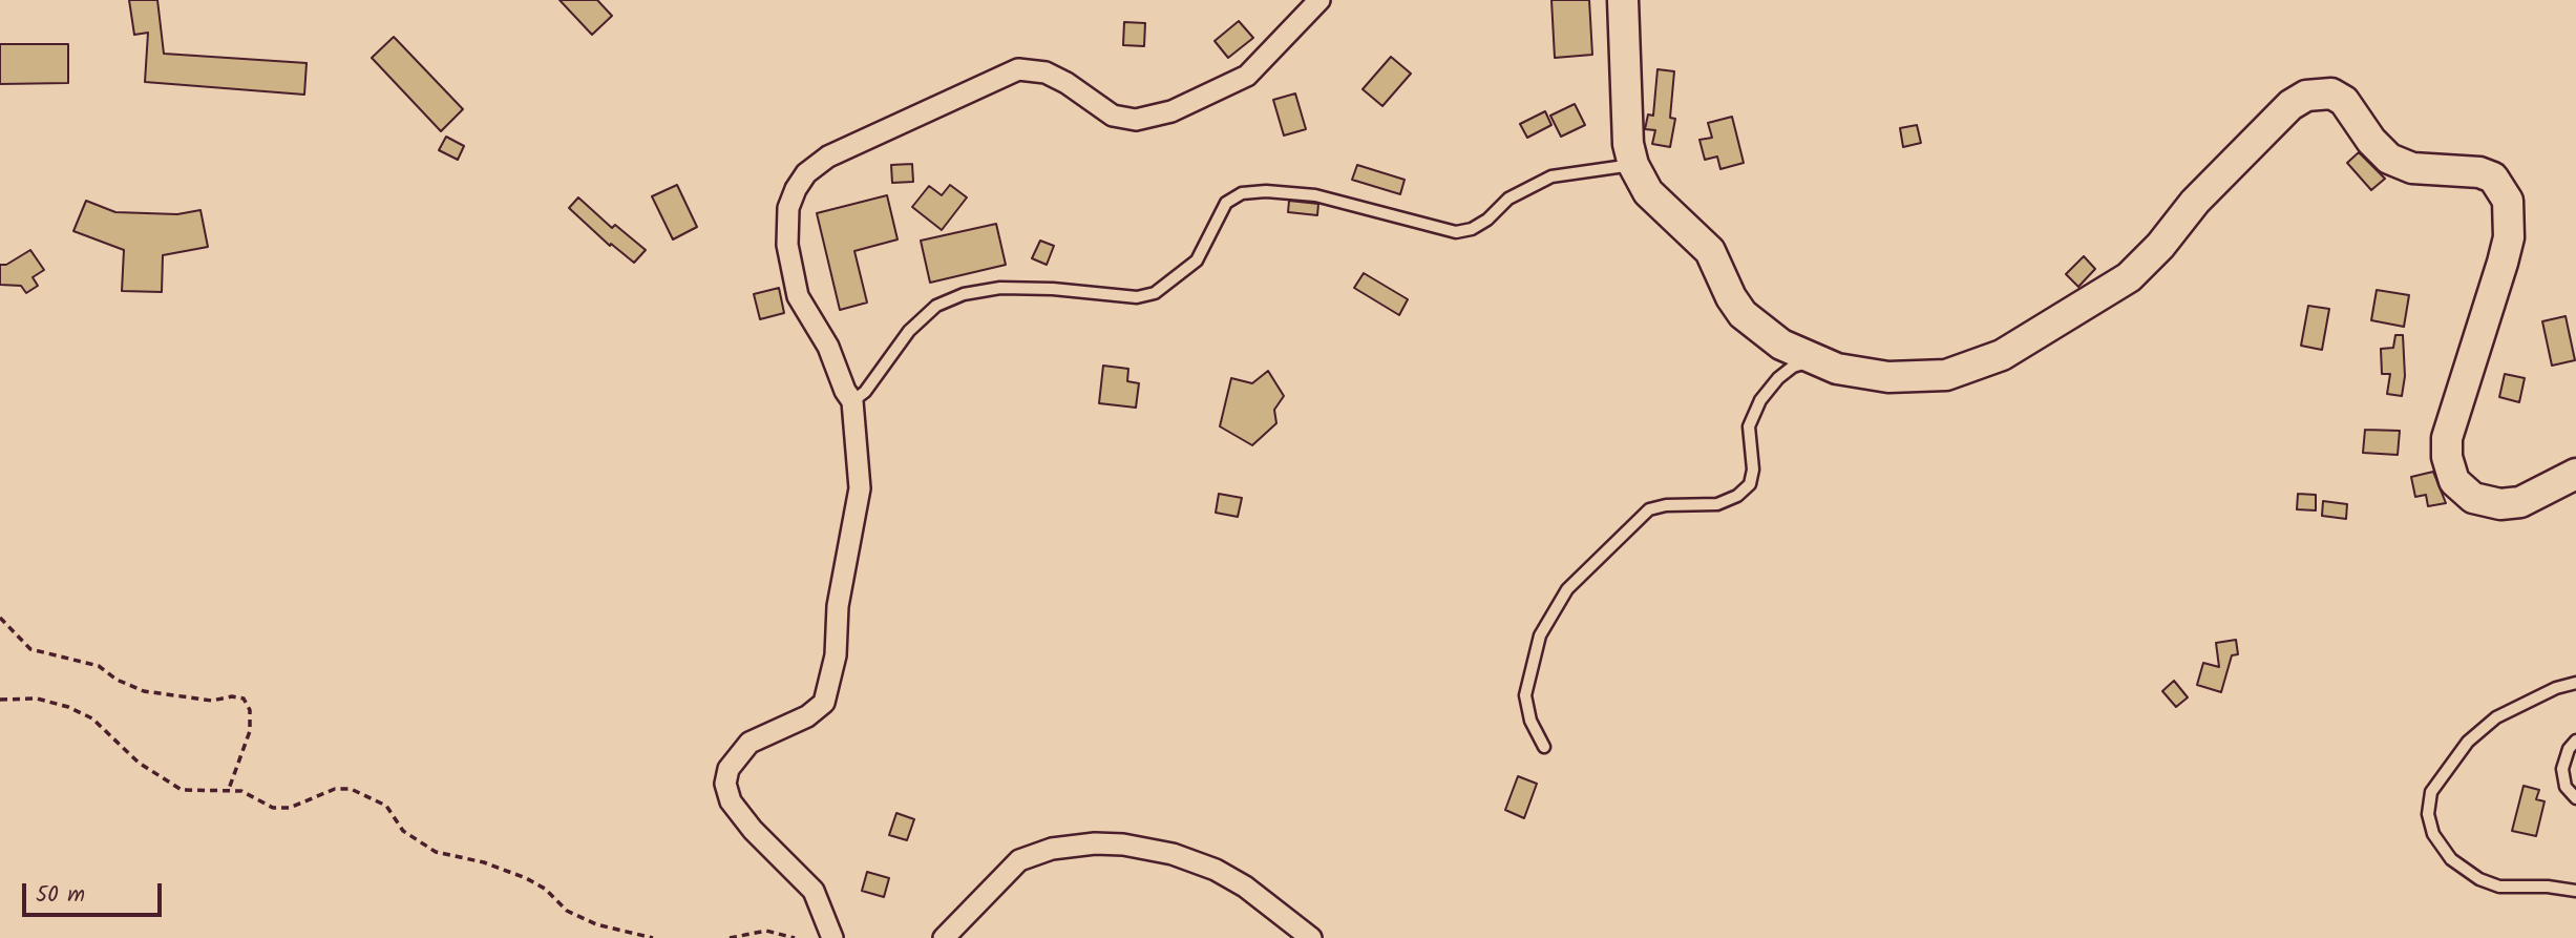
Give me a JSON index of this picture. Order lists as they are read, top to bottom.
{
  "scale_bar": "50 m"
}
